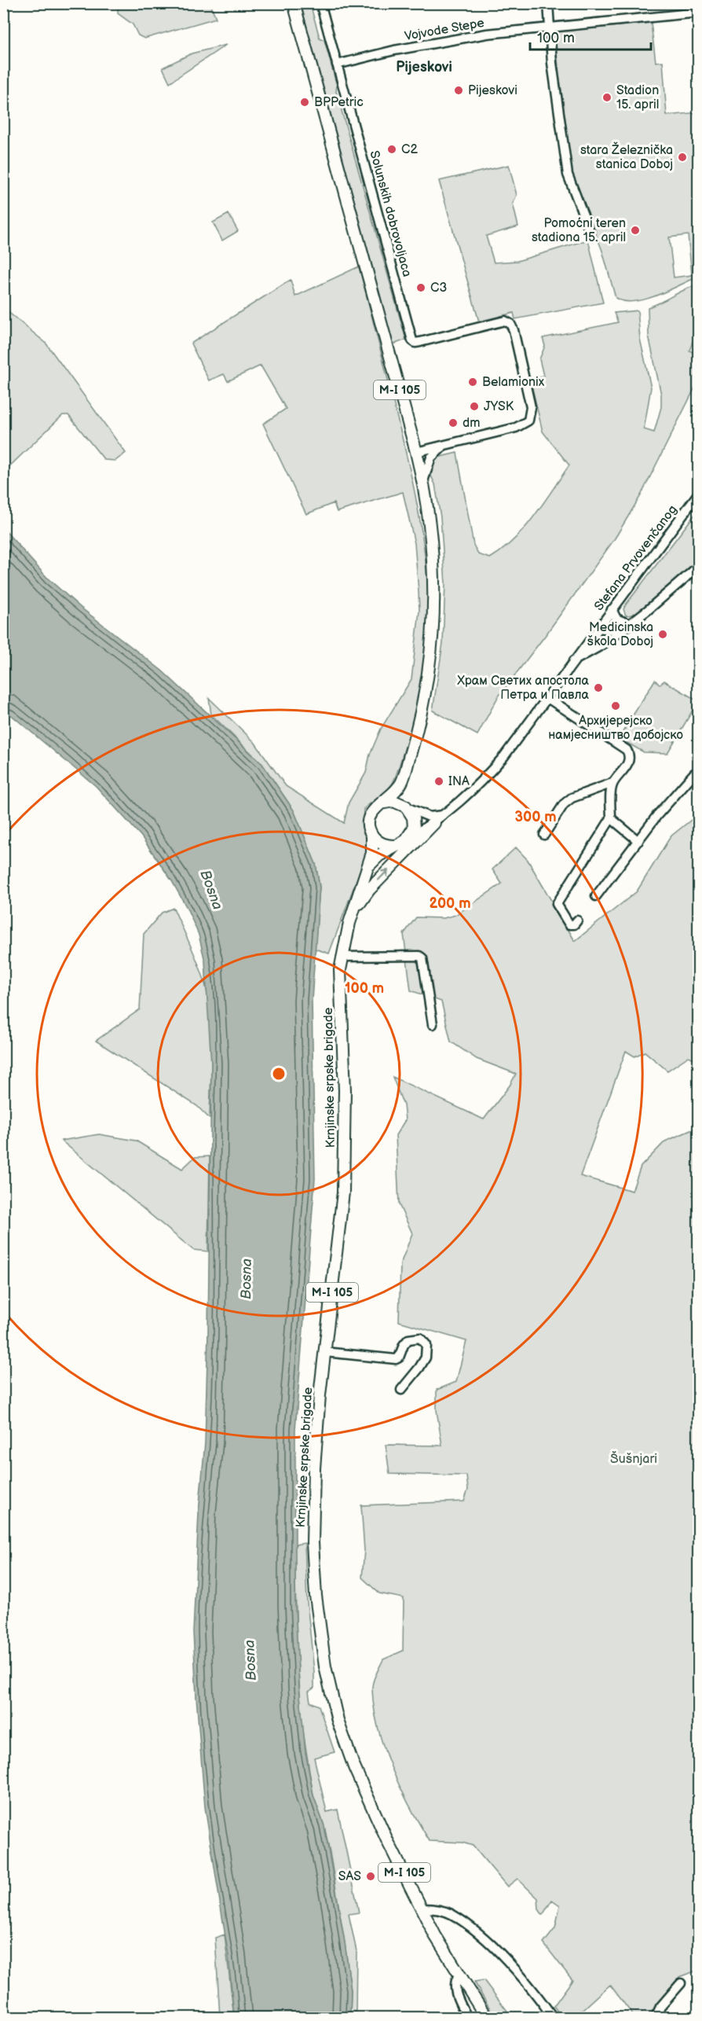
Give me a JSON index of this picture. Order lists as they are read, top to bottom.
{
  "streets": {
    "main road": ["M-I 105", "Krnjinske srpske brigade"],
    "street": ["Vojvode Stepe", "Solunskih dobrovoljaca", "Stefana Prvovenčanog"]
  },
  "crossings": [
    ["Vojvode Stepe", "Solunskih dobrovoljaca"],
    ["Solunskih dobrovoljaca", "M-I 105"],
    ["M-I 105", "Stefana Prvovenčanog"],
    ["M-I 105", "Krnjinske srpske brigade"]
  ],
  "districts": ["Pijeskovi"],
  "water": ["Bosna"],
  "parks": ["Šušnjari"],
  "places": [
    "Pijeskovi",
    "Stadion 15. april",
    "BPPetric",
    "C2",
    "stara Železnička stanica Doboj",
    "Pomoćni teren stadiona 15. april",
    "C3",
    "Belamionix",
    "JYSK",
    "dm",
    "Medicinska škola Doboj",
    "Храм Светих апостола Петра и Павла",
    "Архијерејско намјесништво добојско",
    "INA",
    "SAS"
  ],
  "scale_bar": "100 m",
  "rings": ["300 m", "200 m", "100 m"]
}
